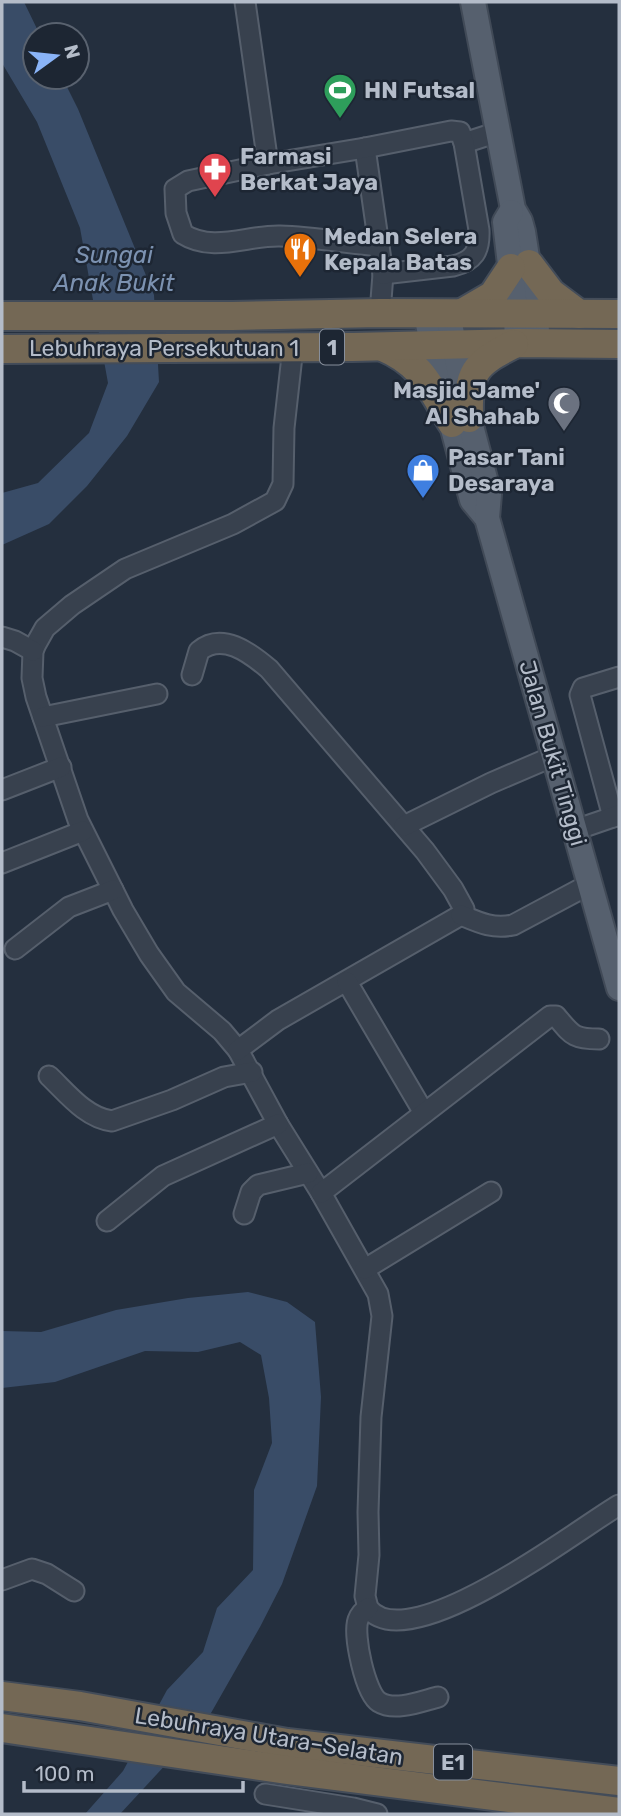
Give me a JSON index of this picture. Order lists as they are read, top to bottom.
{
  "streets": {
    "highway": [
      "1",
      "Lebuhraya Persekutuan 1",
      "Lebuhraya Utara–Selatan",
      "E1"
    ],
    "main road": ["Jalan Bukit Tinggi"]
  },
  "crossings": [
    ["Lebuhraya Persekutuan 1", "Jalan Bukit Tinggi"]
  ],
  "water": ["Sungai Anak Bukit"],
  "places": {
    "sports": ["HN Futsal"],
    "pharmacy": ["Farmasi Berkat Jaya"],
    "restaurant": ["Medan Selera Kepala Batas"],
    "mosque": ["Masjid Jame' Al Shahab"],
    "shop": ["Pasar Tani Desaraya"]
  },
  "scale_bar": "100 m",
  "north": "right"
}
